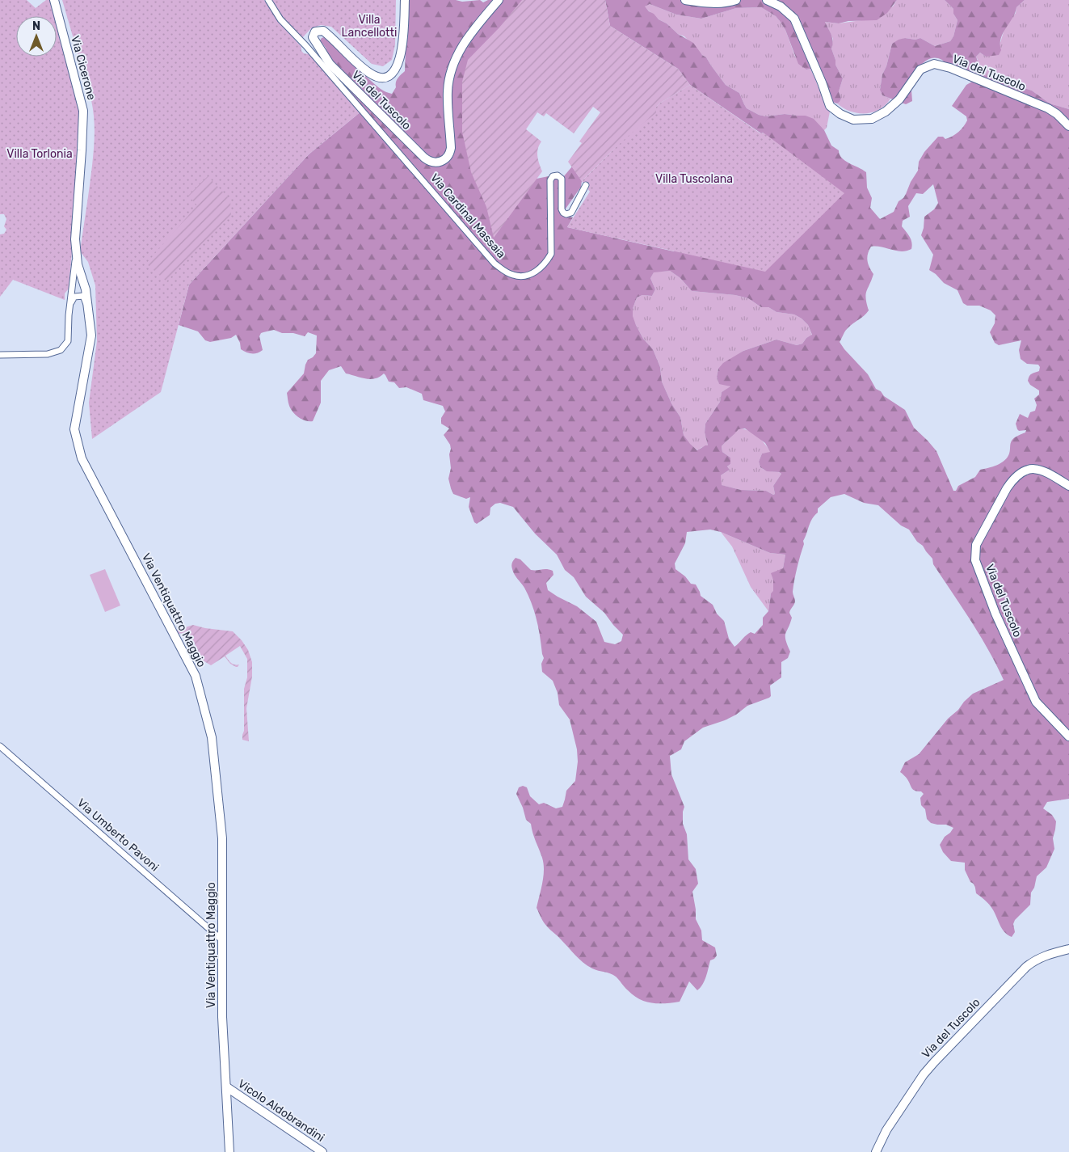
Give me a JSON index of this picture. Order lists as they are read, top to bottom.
{
  "streets": {
    "street": [
      "Via Cicerone",
      "Via del Tuscolo",
      "Via Cardinal Massaia",
      "Via Ventiquattro Maggio",
      "Via Umberto Pavoni",
      "Vicolo Aldobrandini"
    ]
  },
  "crossings": [
    ["Via Cicerone", "Via Ventiquattro Maggio"],
    ["Via Ventiquattro Maggio", "Via Umberto Pavoni"],
    ["Via Ventiquattro Maggio", "Vicolo Aldobrandini"]
  ],
  "parks": ["Villa Lancellotti", "Villa Torlonia", "Villa Tuscolana"],
  "north": "top"
}
